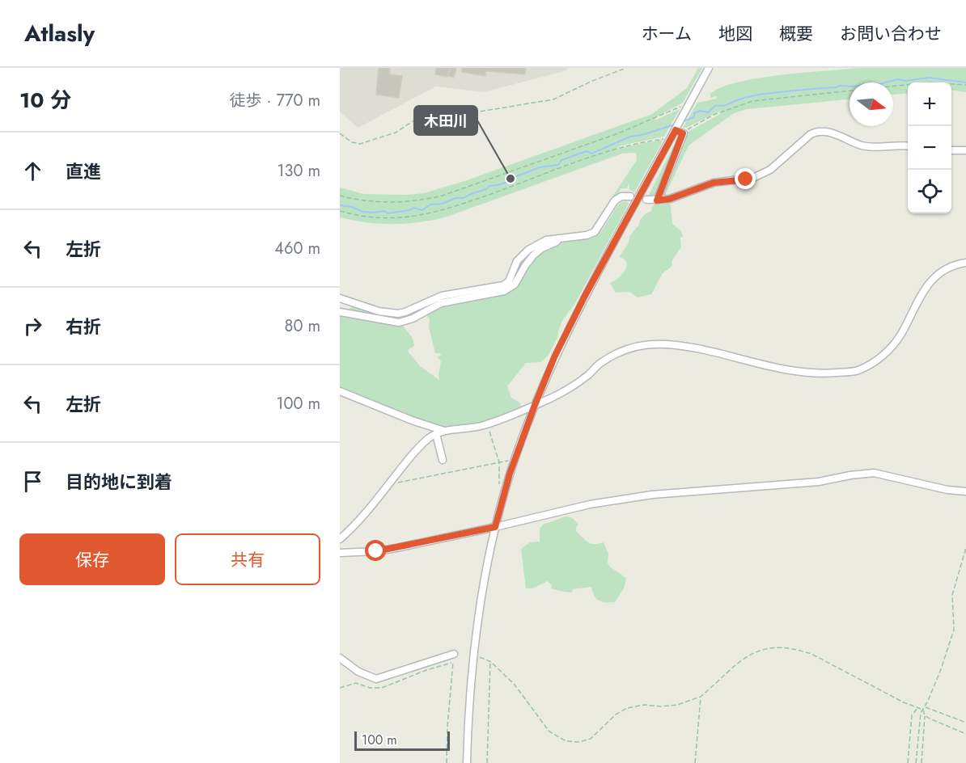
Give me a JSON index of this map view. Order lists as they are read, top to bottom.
{
  "places": ["木田川"],
  "scale_bar": "100 m",
  "north": "right",
  "page": {
    "header": "Atlasly",
    "nav": [
      "ホーム",
      "地図",
      "概要",
      "お問い合わせ"
    ],
    "heading": ["10 分", "徒歩 · 770 m"],
    "map_buttons": ["+", "−"],
    "list": [
      ["直進", "130 m"],
      ["左折", "460 m"],
      ["右折", "80 m"],
      ["左折", "100 m"],
      "目的地に到着"
    ],
    "buttons": ["保存", "共有"],
    "scale": "100 m"
  }
}
